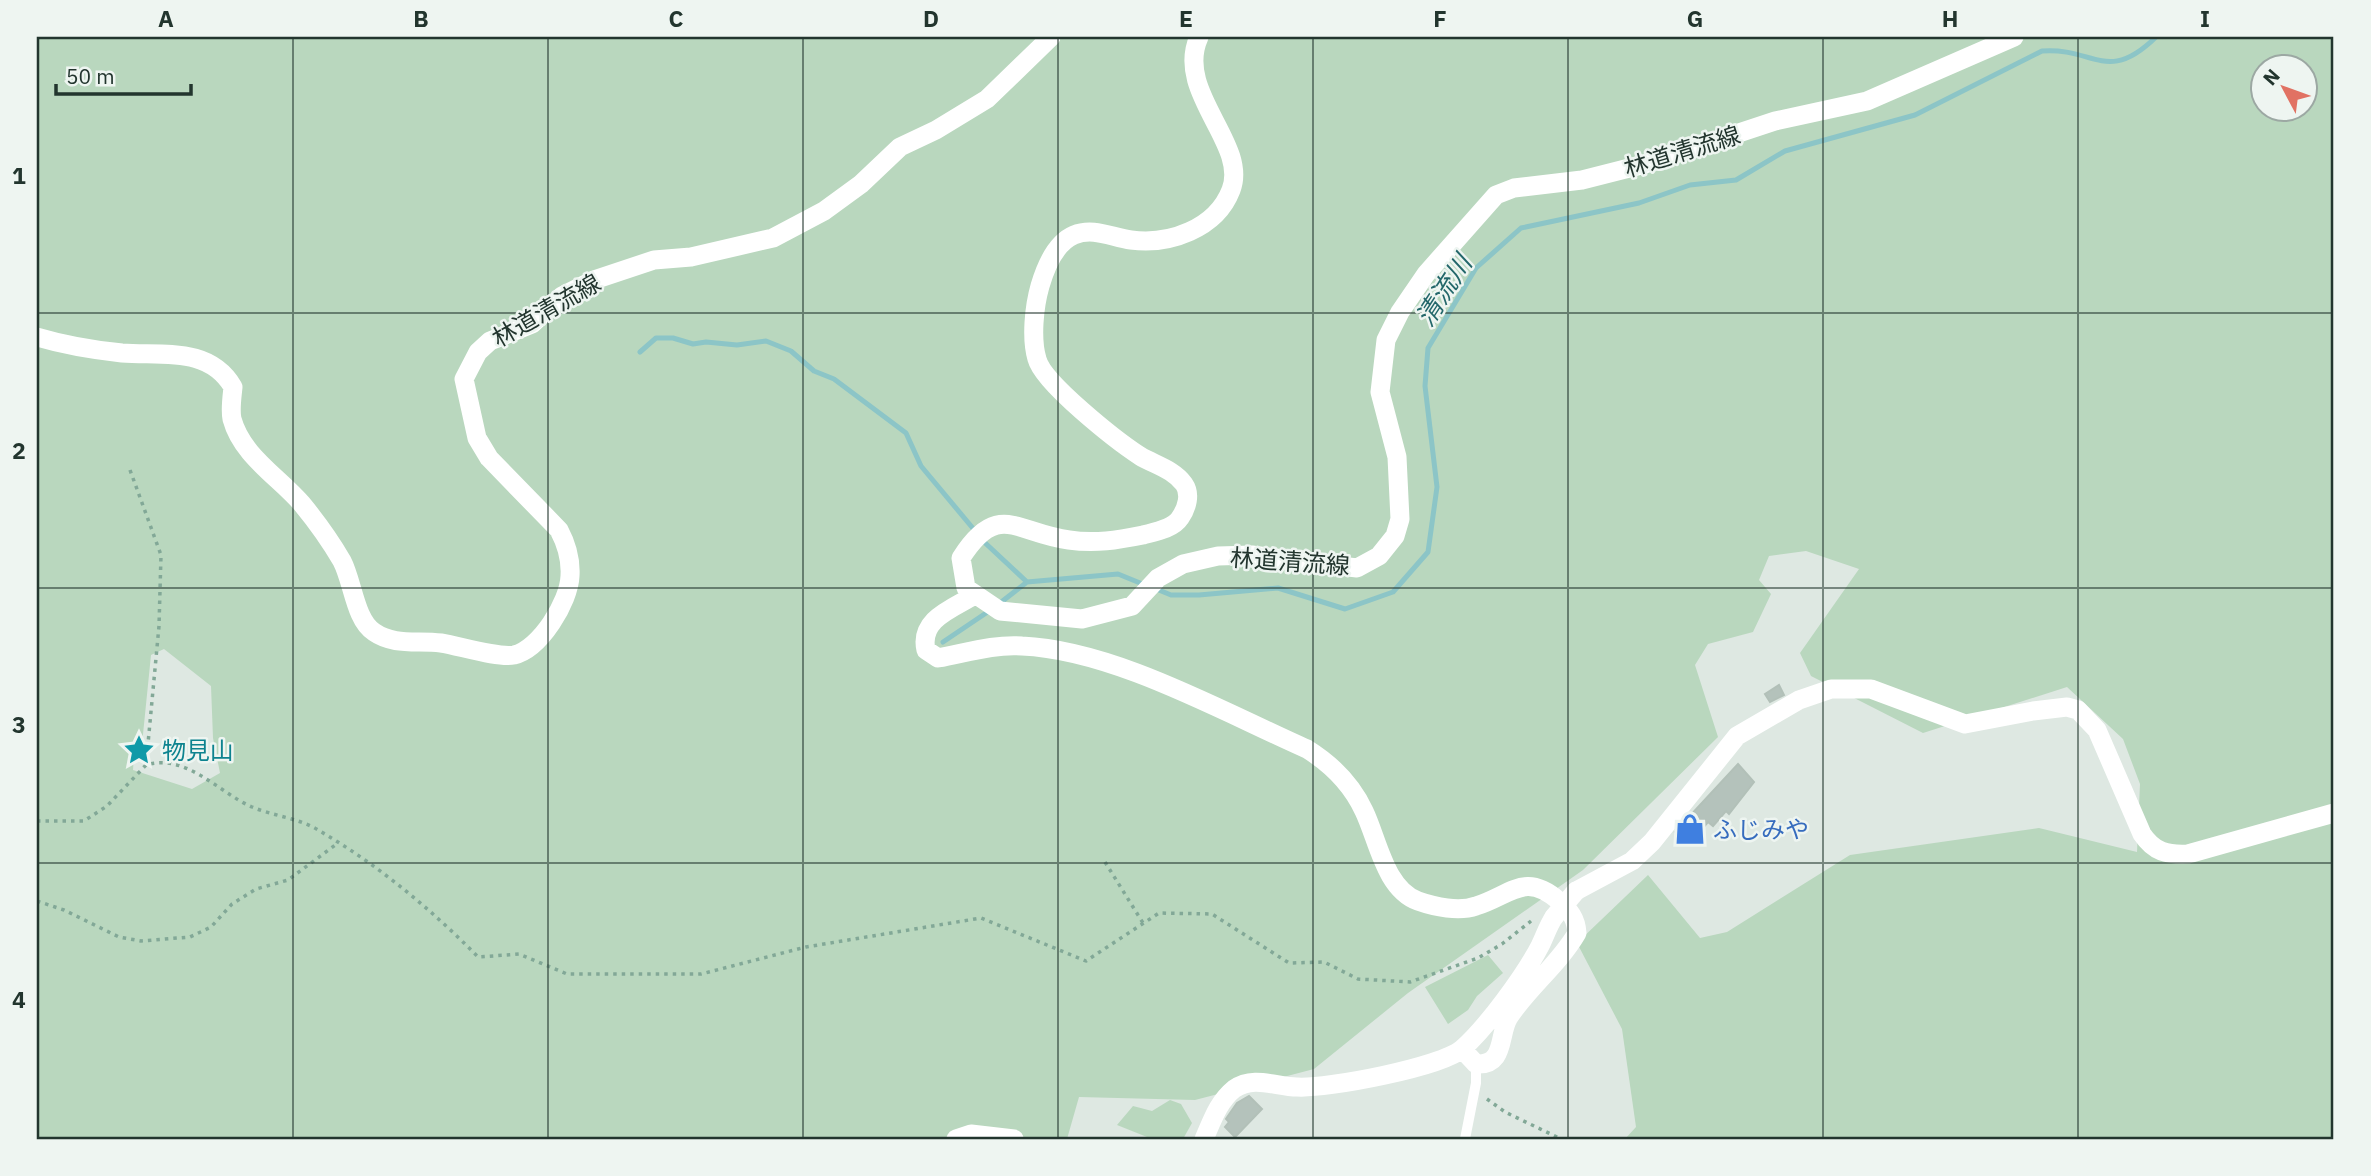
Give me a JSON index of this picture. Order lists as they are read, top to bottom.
{
  "streets": {
    "street": ["林道清流線"]
  },
  "water": ["清流川"],
  "places": {
    "place": ["物見山"],
    "shop": ["ふじみや"]
  },
  "scale_bar": "50 m",
  "north": "top left",
  "grid": {
    "columns": [
      "A",
      "B",
      "C",
      "D",
      "E",
      "F",
      "G",
      "H",
      "I"
    ],
    "rows": [
      "1",
      "2",
      "3",
      "4"
    ]
  }
}
